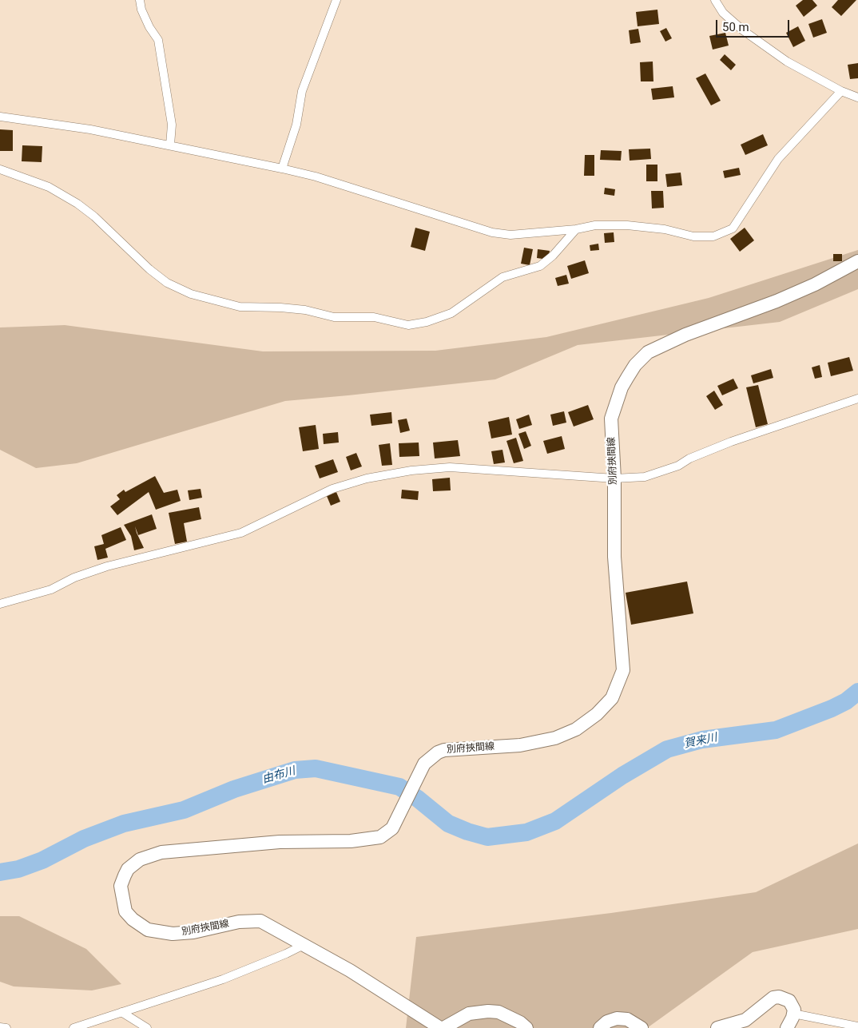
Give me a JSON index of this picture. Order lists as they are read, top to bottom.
{
  "streets": {
    "main road": ["別府挾間線"]
  },
  "water": ["賀来川", "由布川"],
  "scale_bar": "50 m"
}
